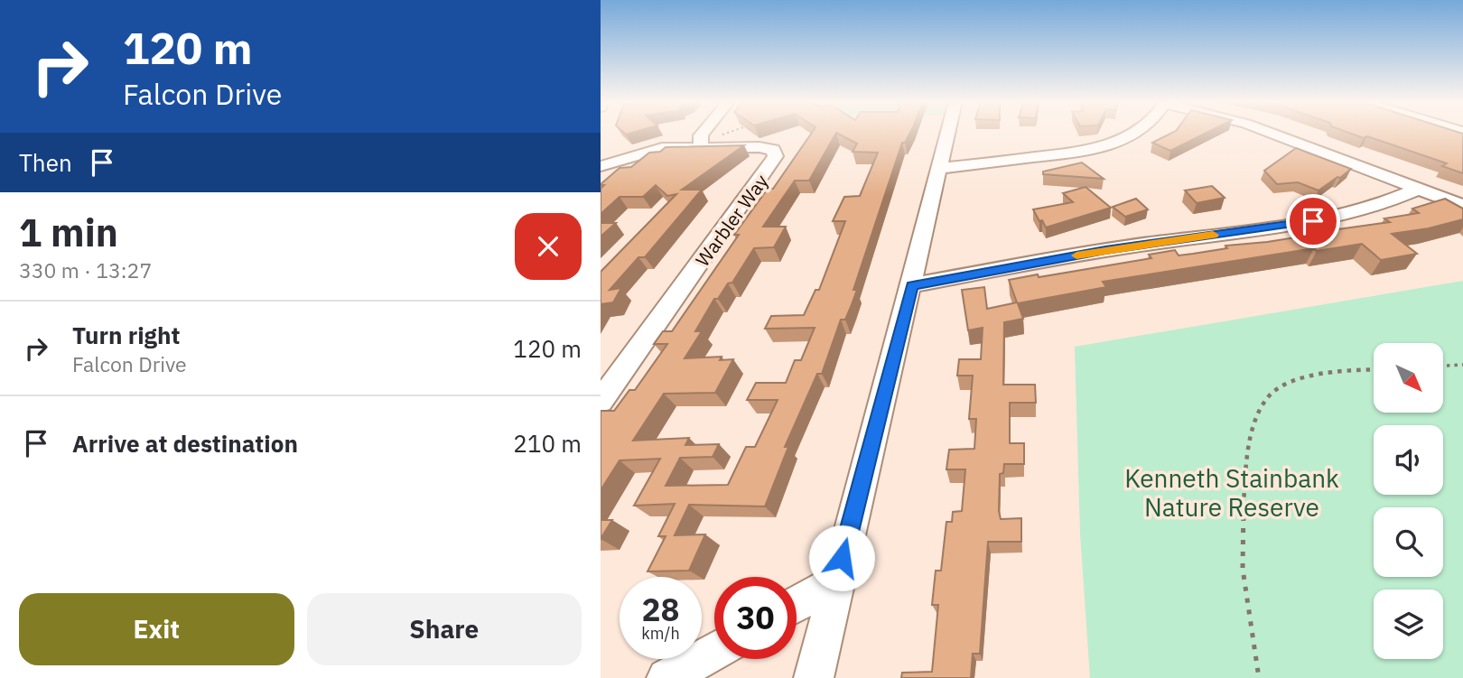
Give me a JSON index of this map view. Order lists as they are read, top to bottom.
{
  "streets": {
    "street": ["Warbler Way"]
  },
  "parks": ["Kenneth Stainbank Nature Reserve"],
  "north": "bottom right",
  "page": {
    "turn": ["120 m", "Falcon Drive"],
    "then": "Then",
    "heading": ["1 min", "330 m · 13:27"],
    "list": [
      {
        "name": "Turn right",
        "note": "Falcon Drive",
        "value": "120 m"
      },
      {
        "name": "Arrive at destination",
        "value": "210 m"
      }
    ],
    "speed": "28 km/h",
    "limit": "30",
    "buttons": ["Exit", "Share"]
  }
}
